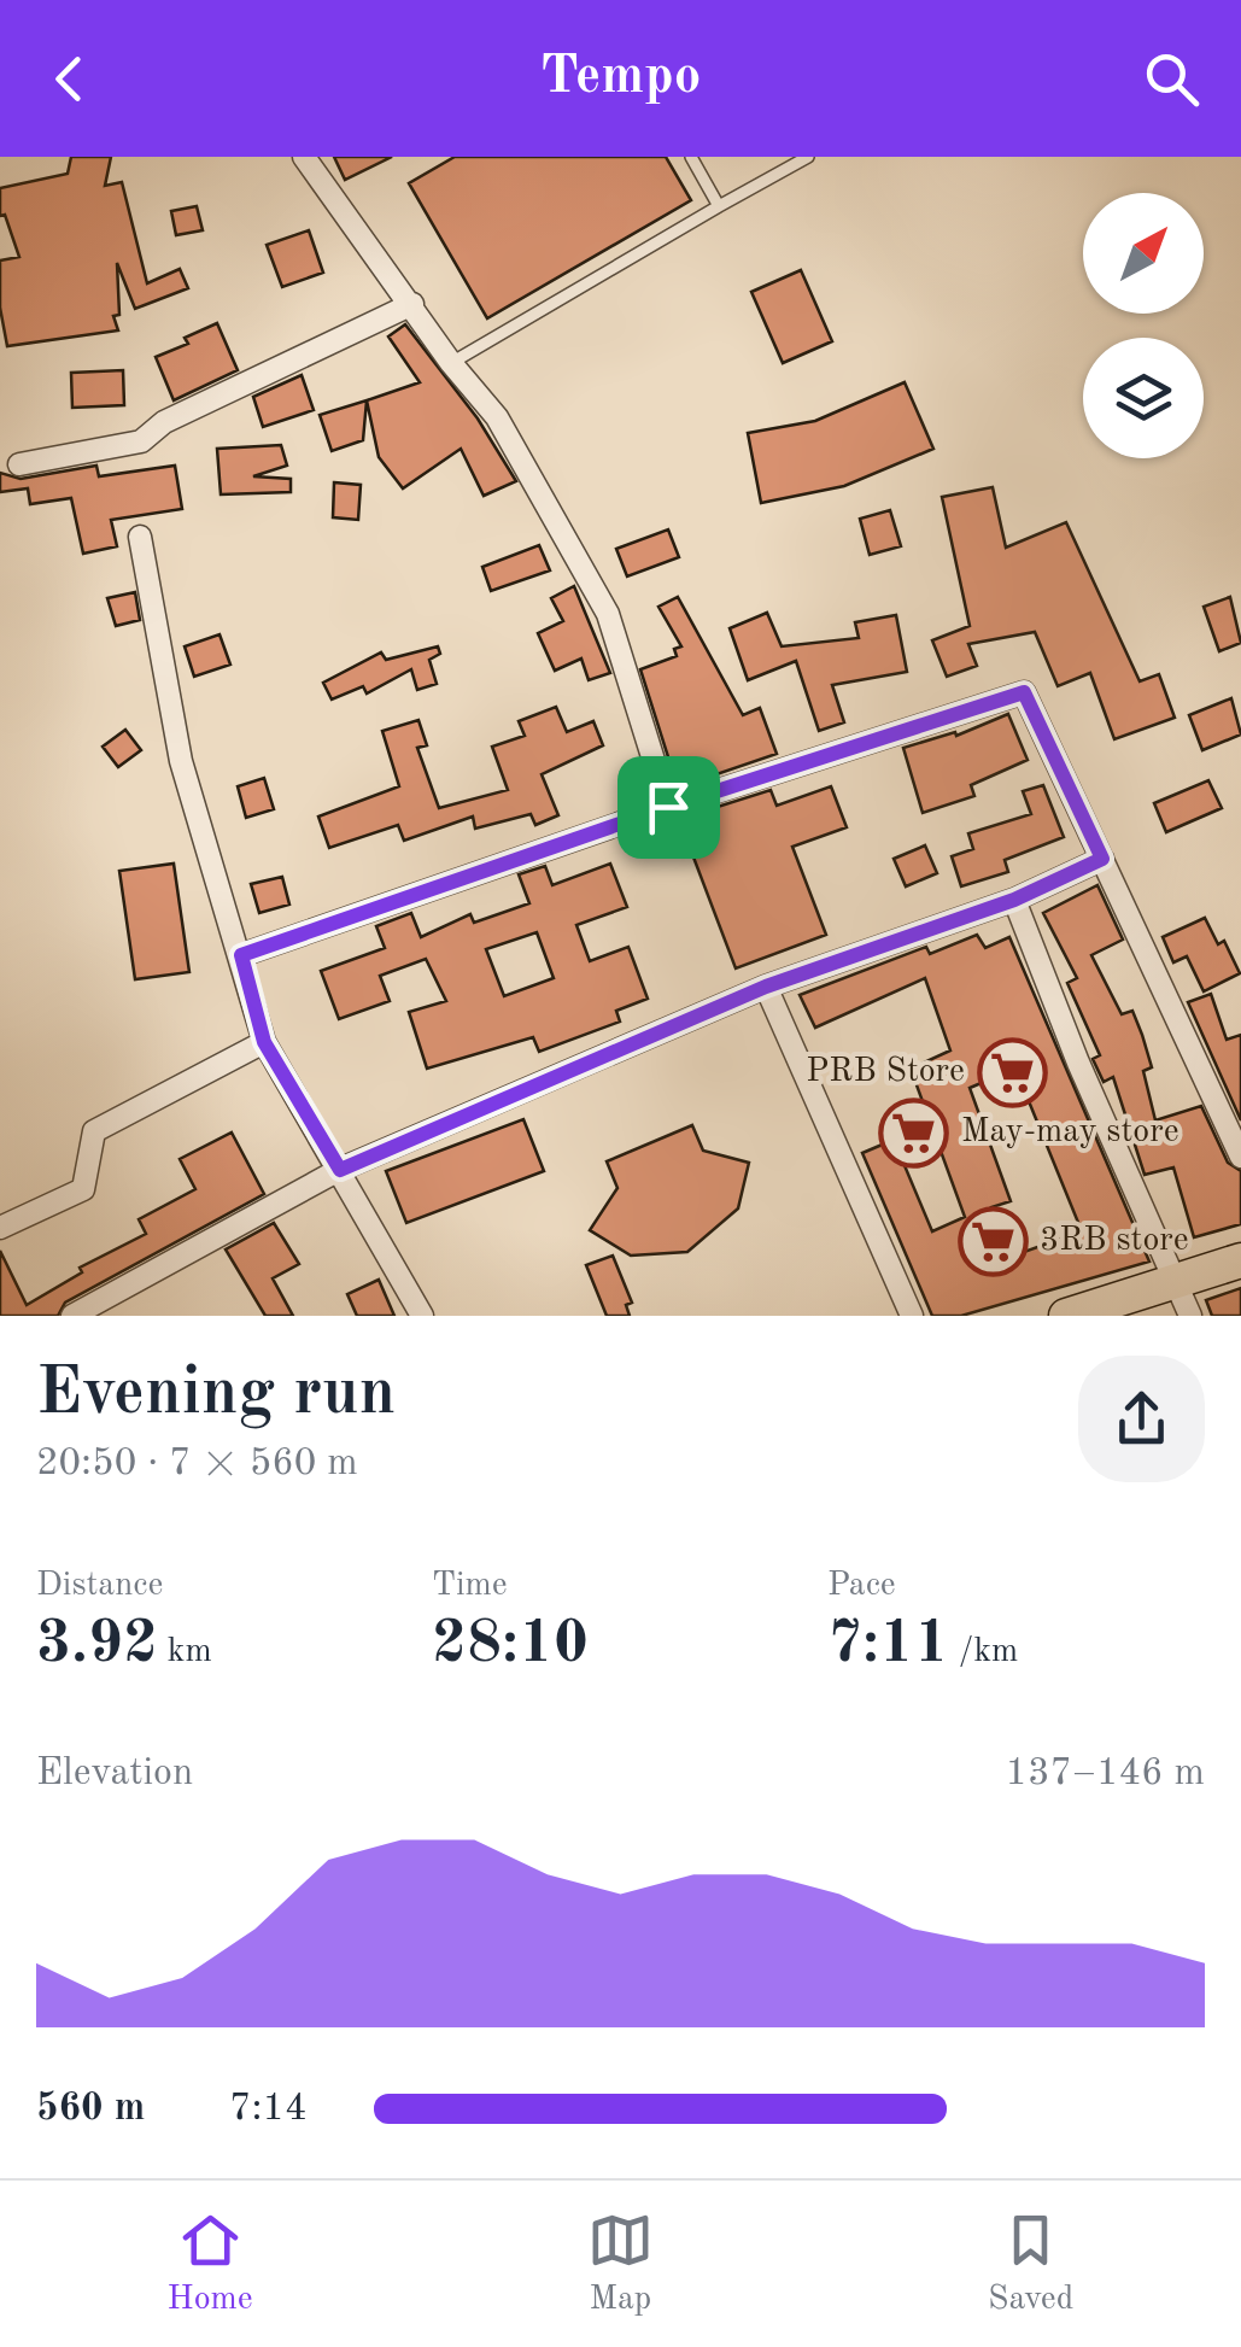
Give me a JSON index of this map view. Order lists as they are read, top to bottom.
{
  "places": {
    "supermarket": ["PRB Store", "May-may store", "3RB store"]
  },
  "north": "top right",
  "page": {
    "header": "Tempo",
    "heading": ["Evening run", "20:50 · 7 × 560 m"],
    "stats": [
      ["Distance", "3.92 km"],
      ["Time", "28:10"],
      ["Pace", "7:11 /km"]
    ],
    "chart": ["Elevation", "137–146 m"],
    "list": [
      {
        "name": "560 m",
        "note": "7:14"
      }
    ],
    "tabs": ["Home", "Map", "Saved"]
  }
}
